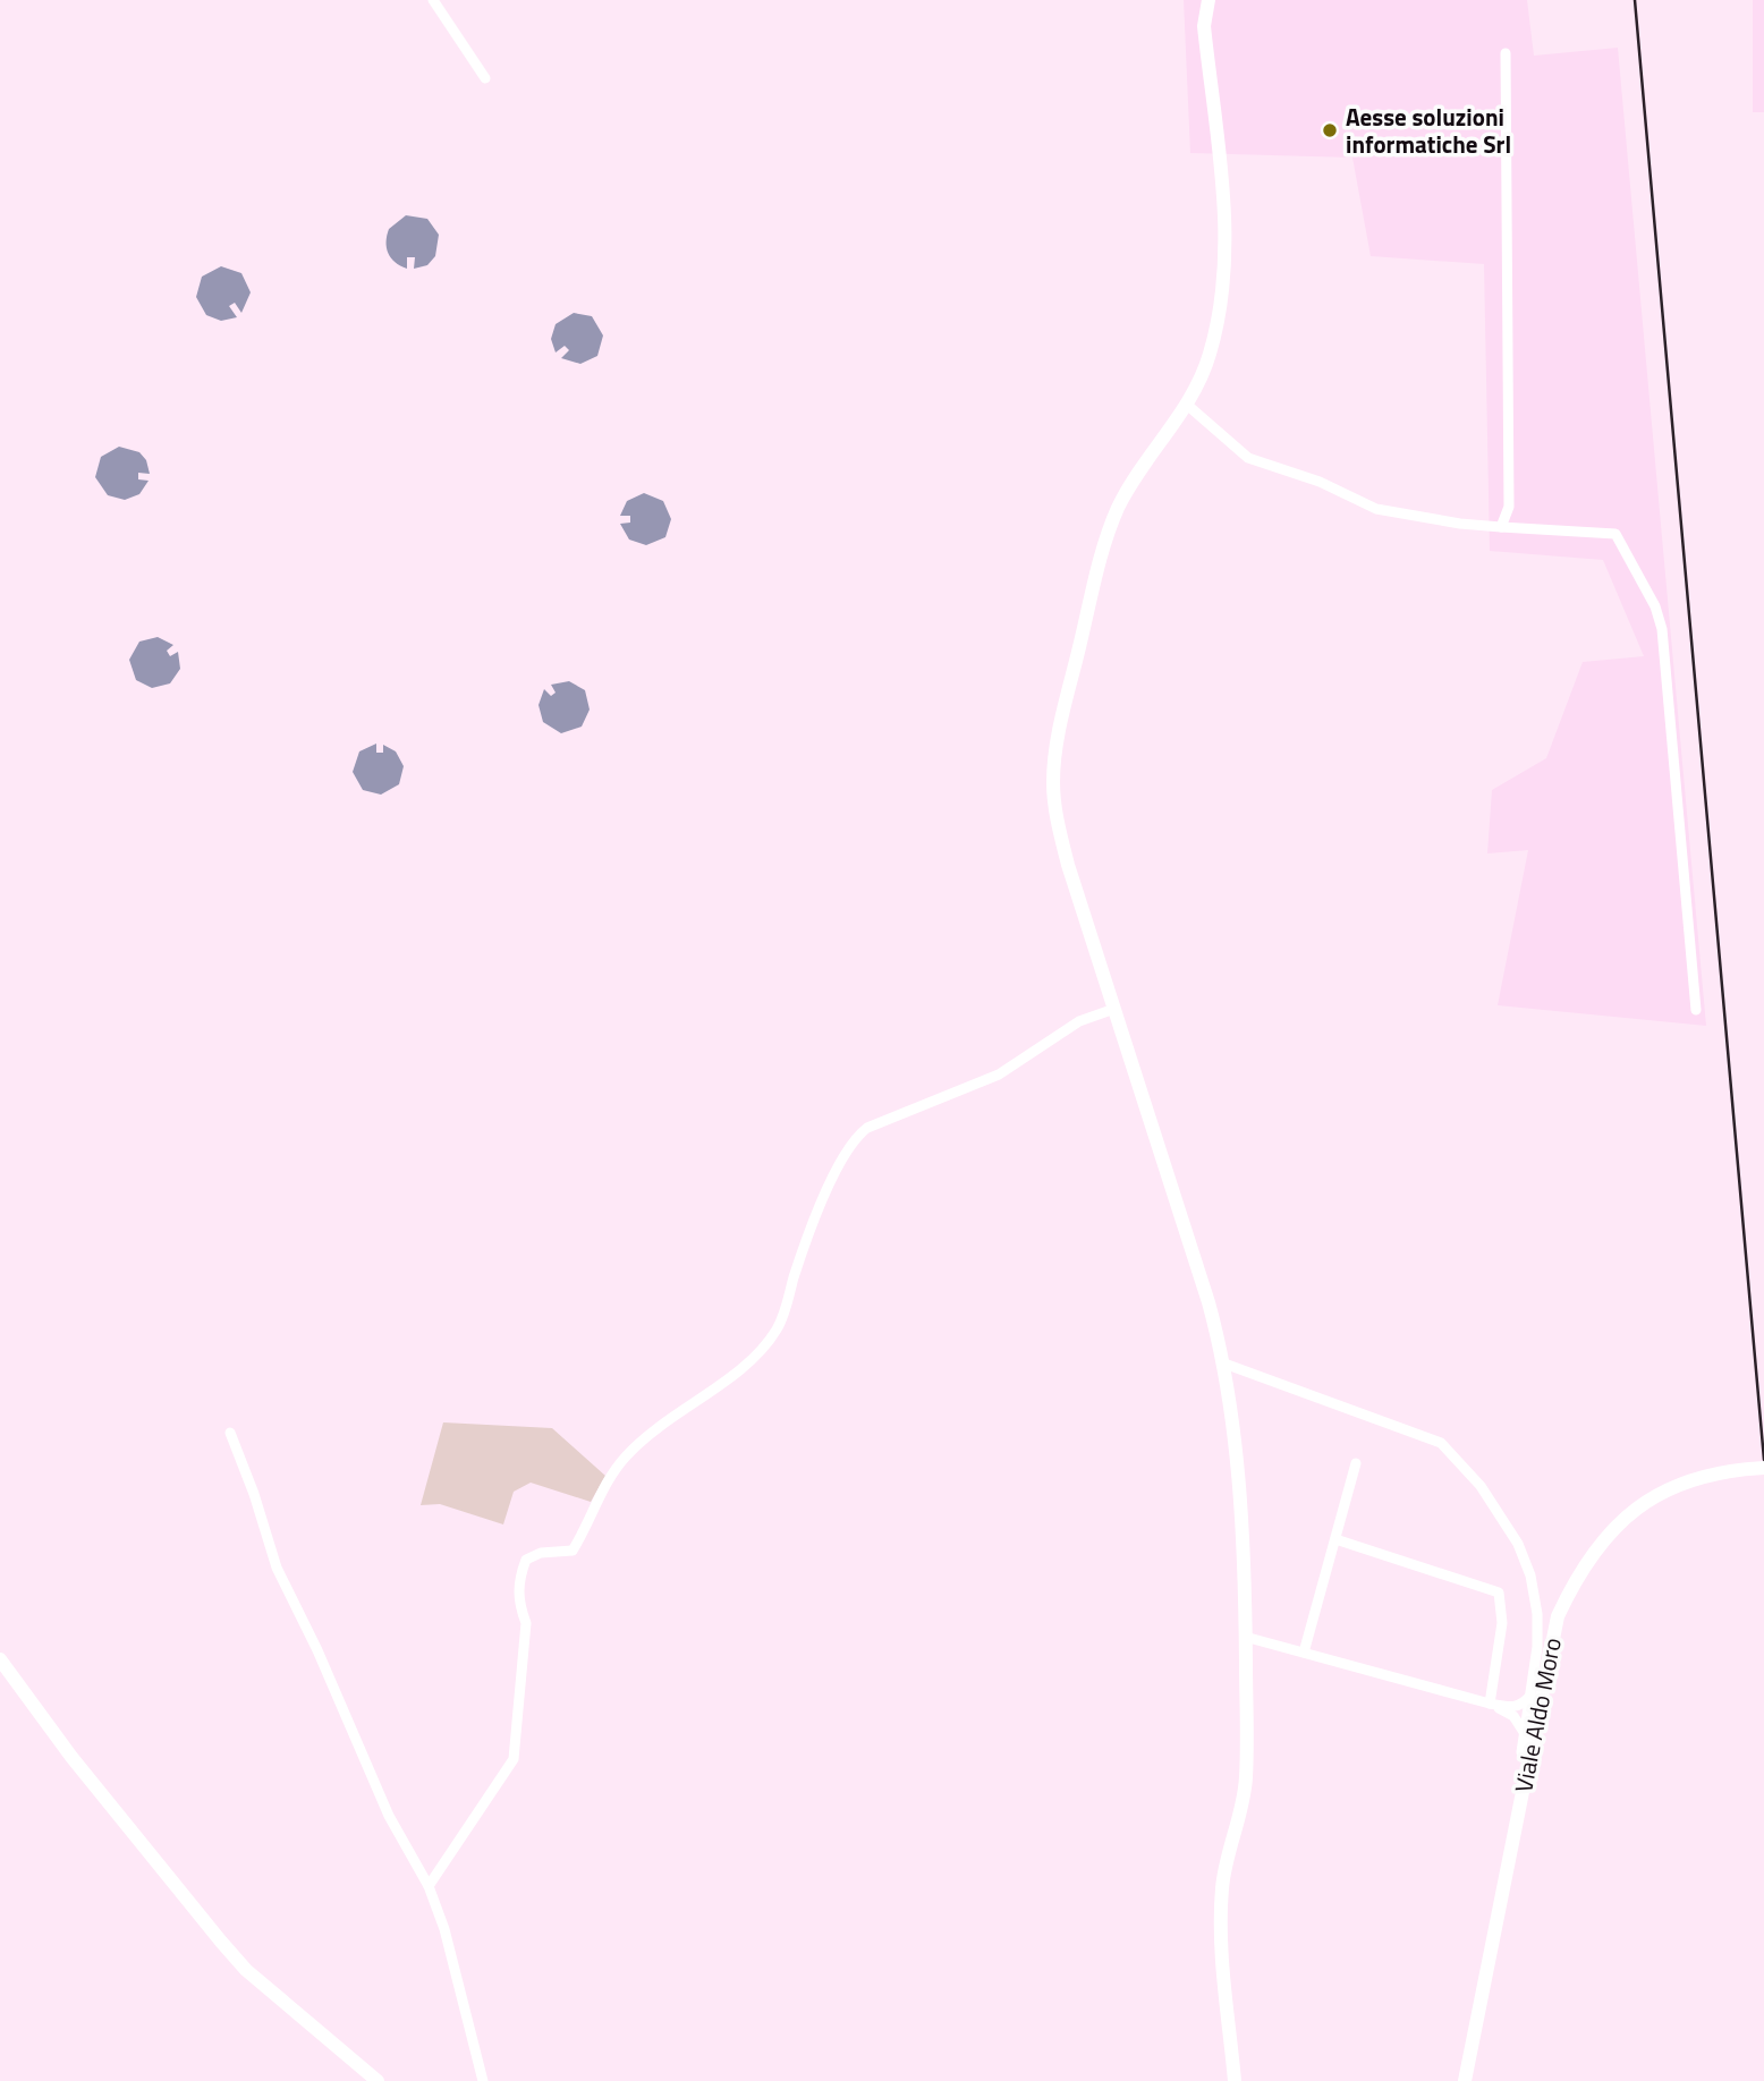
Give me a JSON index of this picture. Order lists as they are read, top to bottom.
{
  "streets": {
    "street": ["Viale Aldo Moro"]
  },
  "places": ["Aesse soluzioni informatiche Srl"]
}
